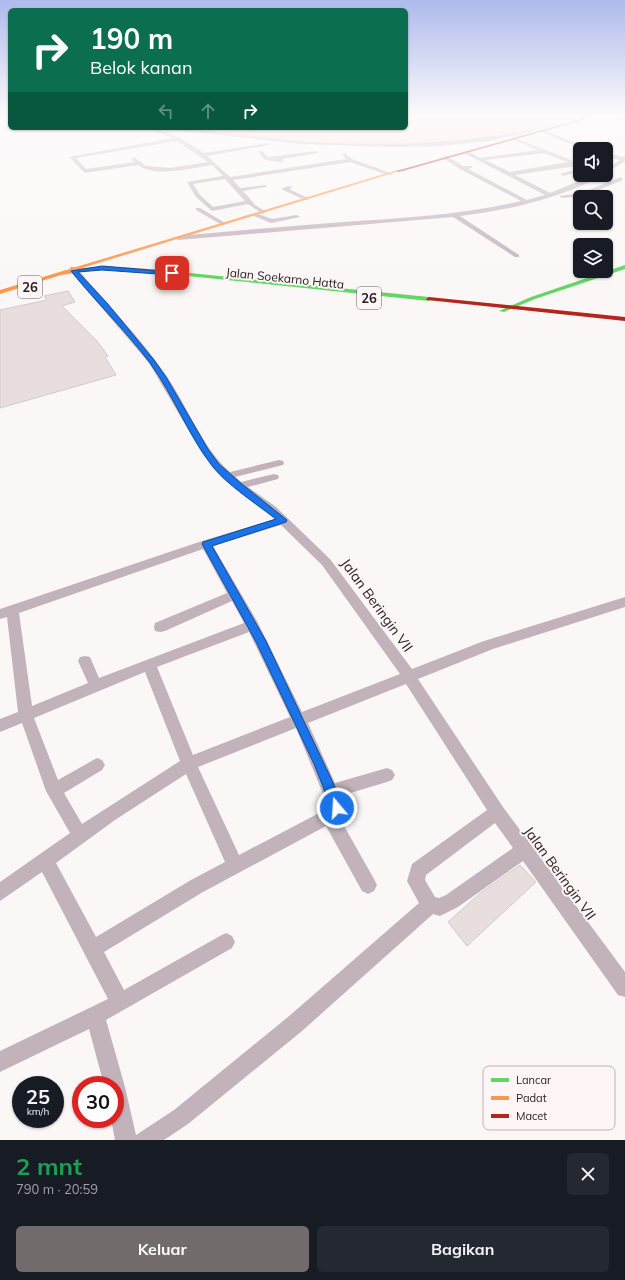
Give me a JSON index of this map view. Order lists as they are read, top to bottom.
{
  "streets": {
    "main road": ["Jalan Soekarno Hatta", "26"],
    "street": ["Jalan Beringin VII"]
  },
  "crossings": [
    ["Jalan Soekarno Hatta", "26"],
    ["26", "Jalan Beringin VII"]
  ],
  "legend": ["Lancar", "Padat", "Macet"],
  "page": {
    "turn": ["190 m", "Belok kanan"],
    "speed": "25 km/h",
    "limit": "30",
    "heading": ["2 mnt", "790 m · 20:59"],
    "buttons": ["Keluar", "Bagikan"]
  }
}
